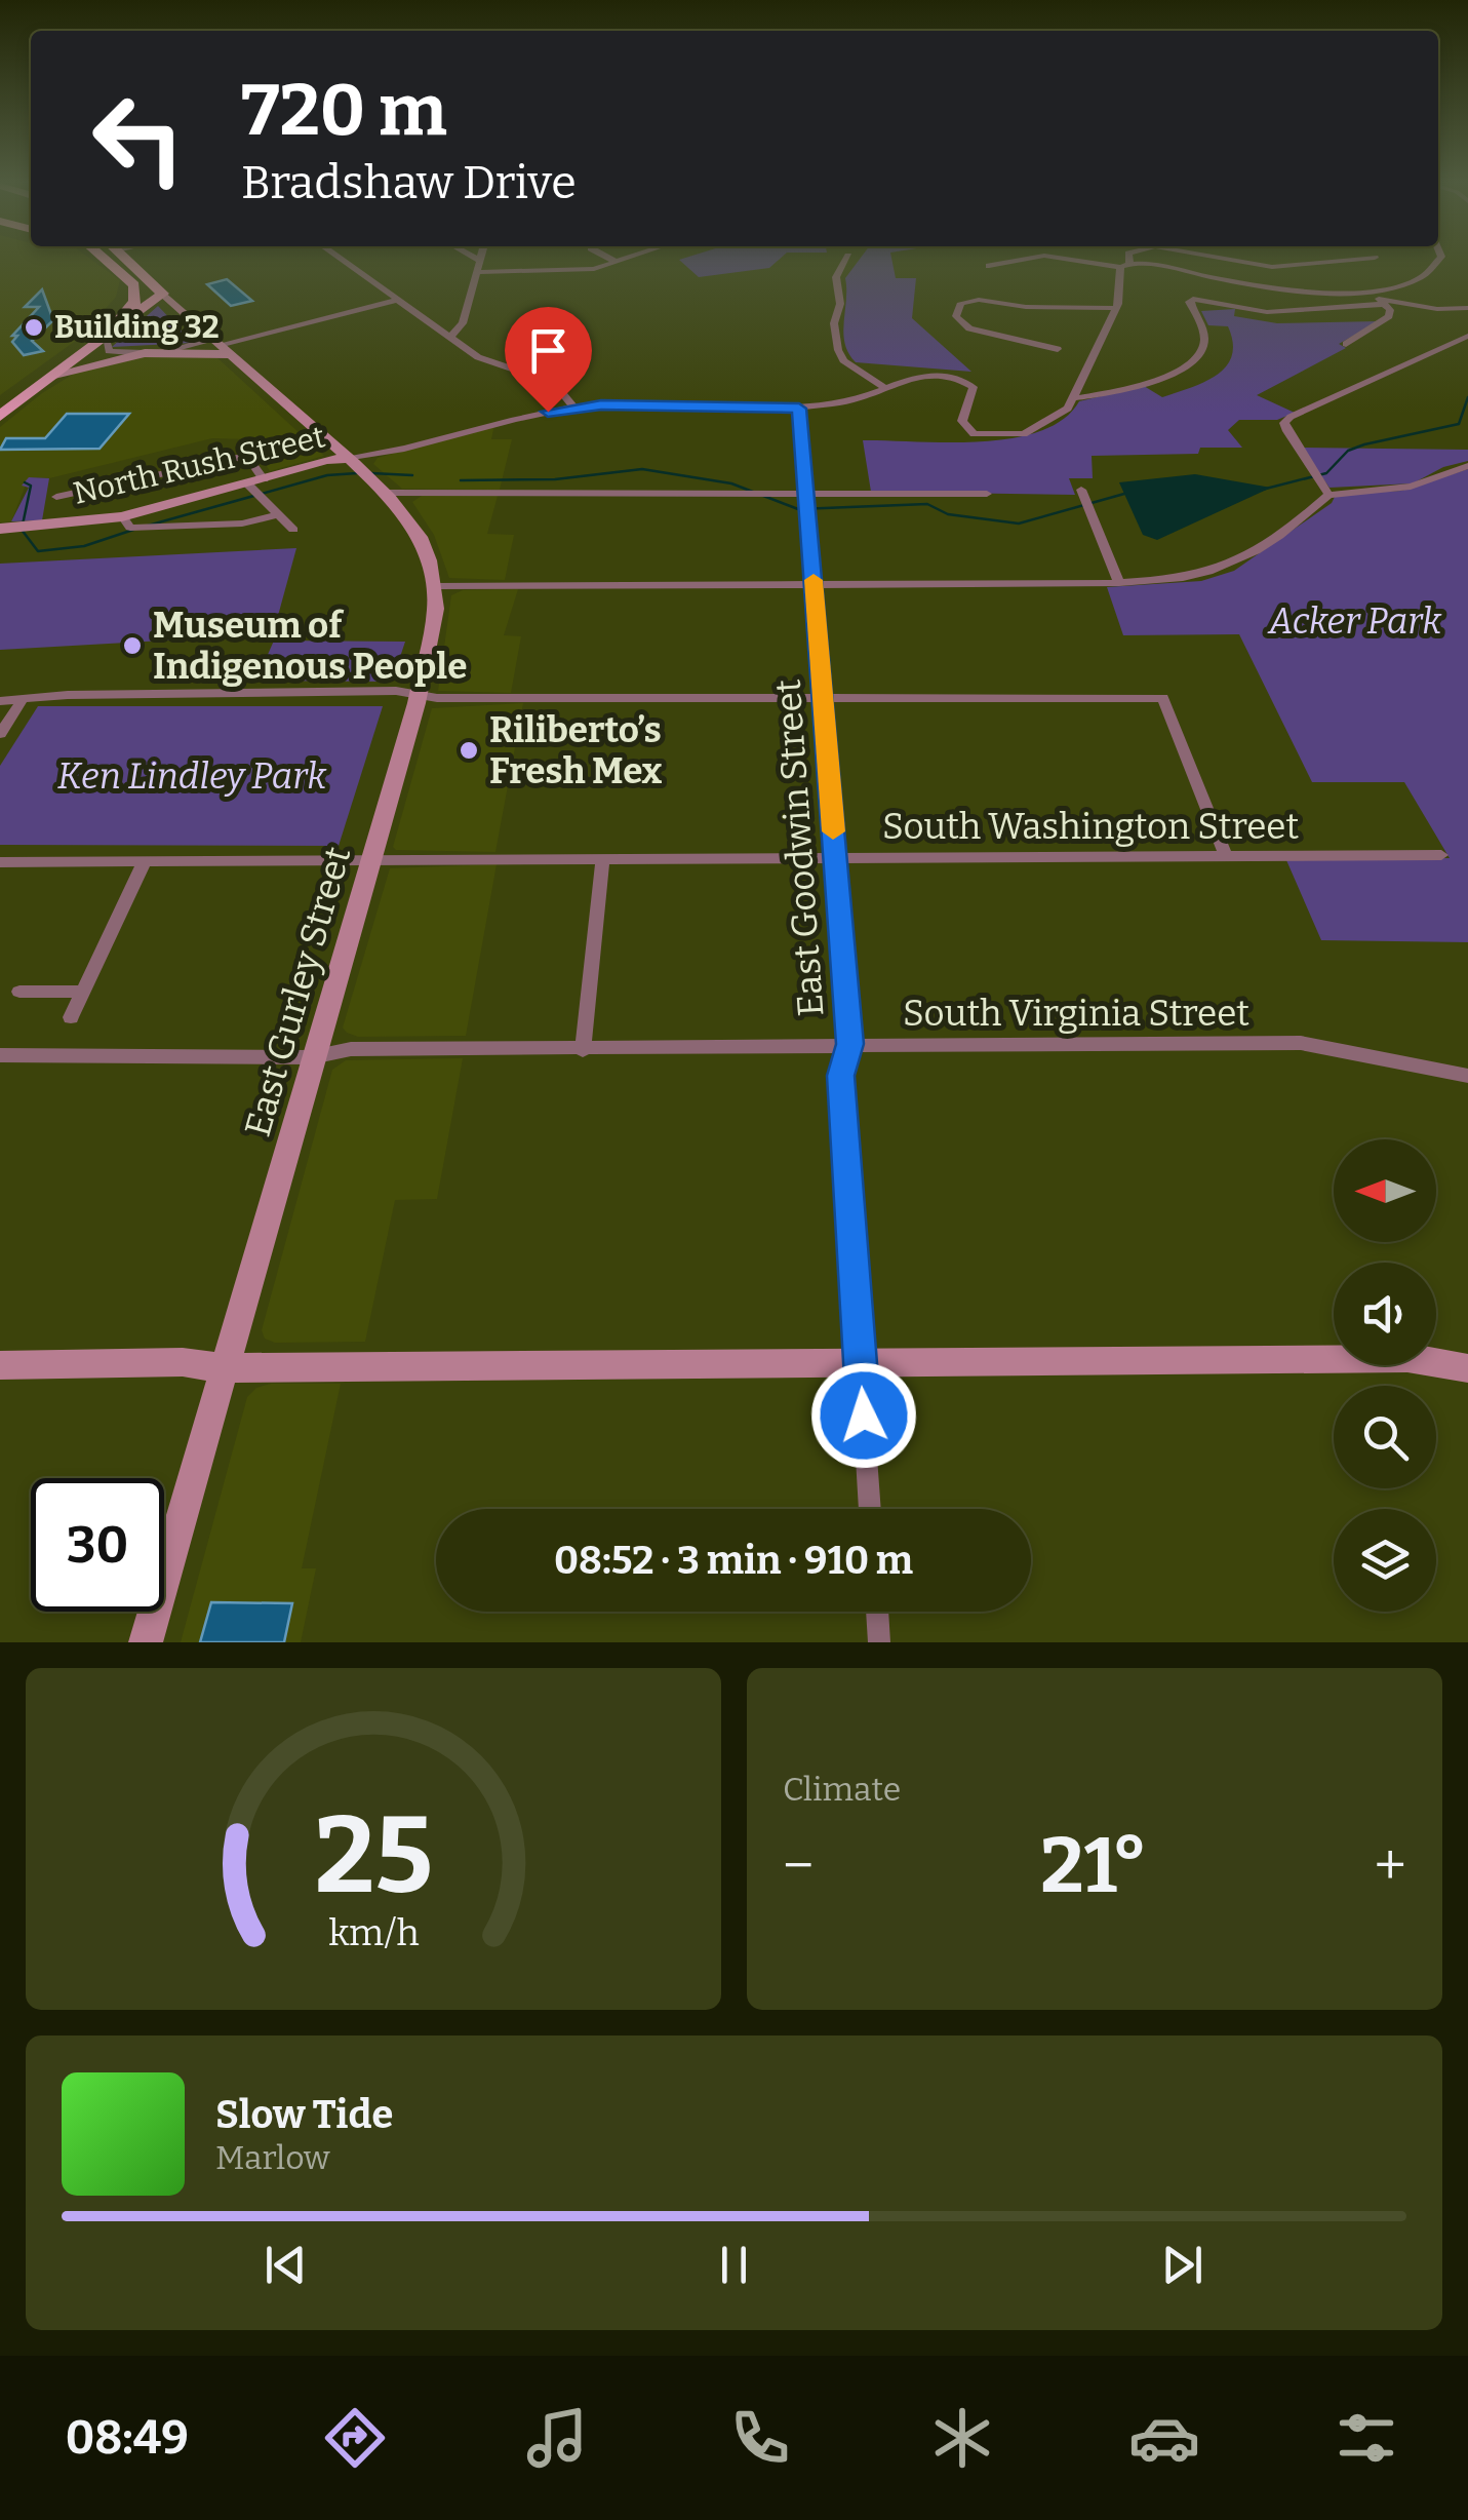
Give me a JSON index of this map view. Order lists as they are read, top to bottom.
{
  "streets": {
    "main road": ["North Rush Street", "East Gurley Street"],
    "street": ["South Washington Street", "East Goodwin Street", "South Virginia Street"]
  },
  "crossings": [
    ["North Rush Street", "East Gurley Street"],
    ["South Washington Street", "East Goodwin Street"],
    ["South Washington Street", "East Gurley Street"],
    ["East Goodwin Street", "South Virginia Street"],
    ["East Gurley Street", "South Virginia Street"]
  ],
  "parks": ["Acker Park", "Ken Lindley Park"],
  "places": ["Building 32", "Museum of Indigenous People", "Riliberto’s Fresh Mex"],
  "north": "left",
  "page": {
    "turn": ["720 m", "Bradshaw Drive"],
    "limit": "30",
    "trip": "08:52 · 3 min · 910 m",
    "tile": "Climate",
    "heat": ["−", "21°", "+"],
    "song": ["Slow Tide", "Marlow"],
    "tabs": "08:49",
    "gauge": ["25", "km/h"]
  }
}
